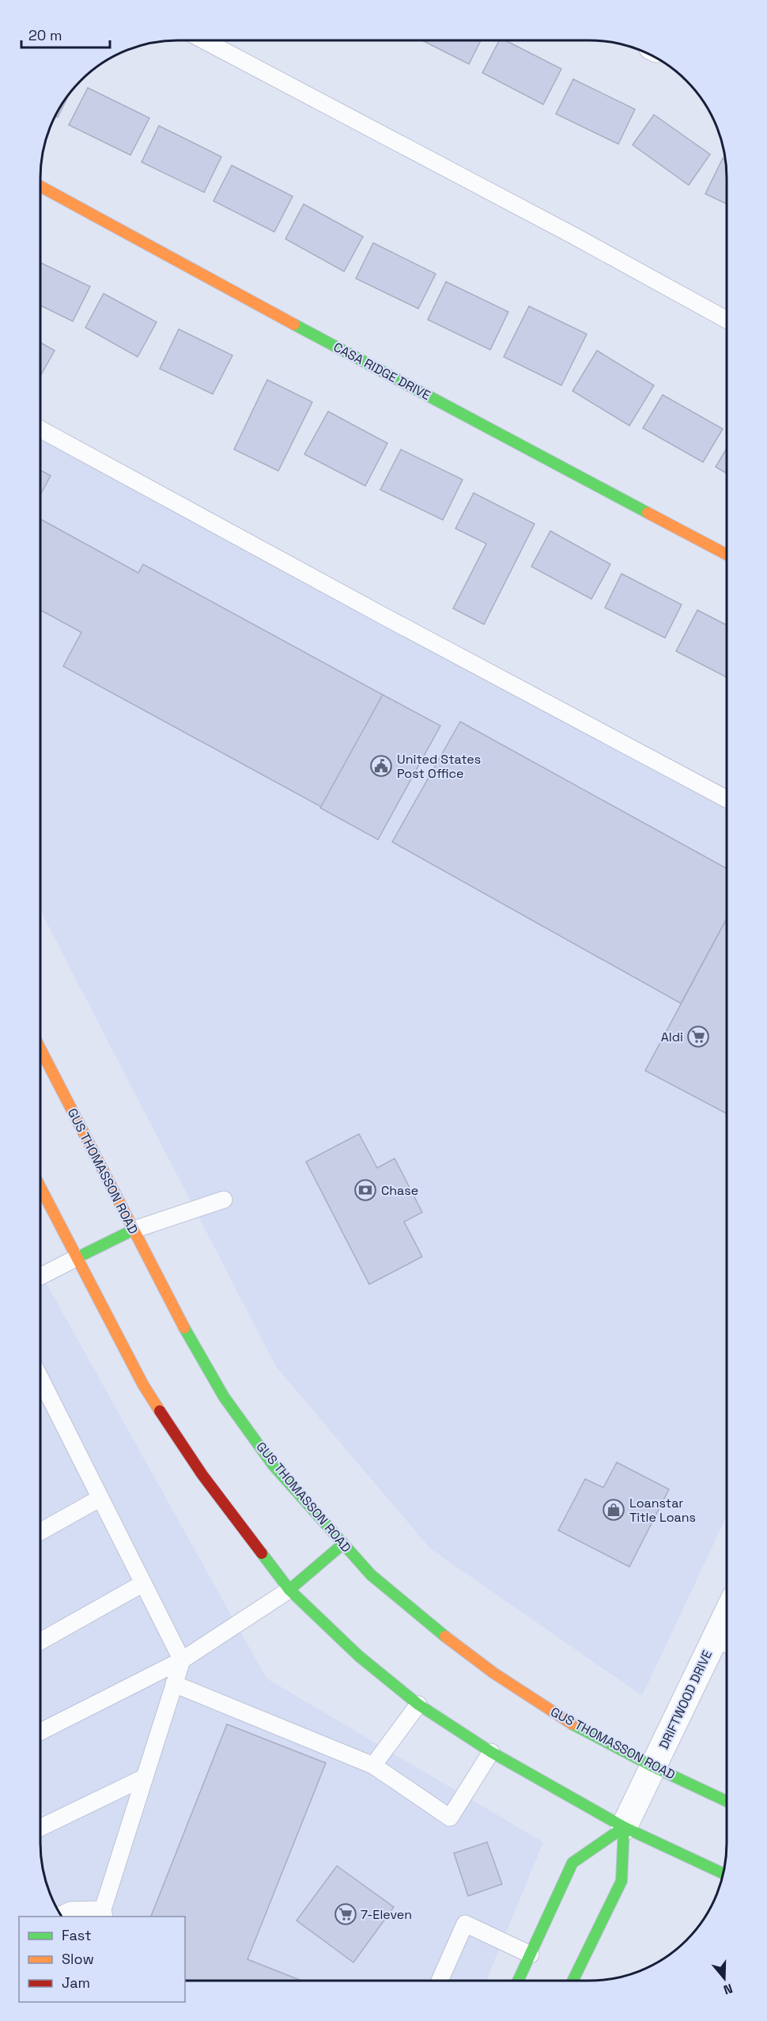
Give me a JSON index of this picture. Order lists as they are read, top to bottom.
{
  "streets": {
    "main road": ["CASA RIDGE DRIVE", "GUS THOMASSON ROAD", "DRIFTWOOD DRIVE"]
  },
  "crossings": [
    ["GUS THOMASSON ROAD", "DRIFTWOOD DRIVE"]
  ],
  "places": {
    "public building": ["United States Post Office"],
    "supermarket": ["Aldi", "7-Eleven"],
    "bank": ["Chase"],
    "shop": ["Loanstar Title Loans"]
  },
  "legend": ["Fast", "Slow", "Jam"],
  "scale_bar": "20 m",
  "north": "bottom"
}
